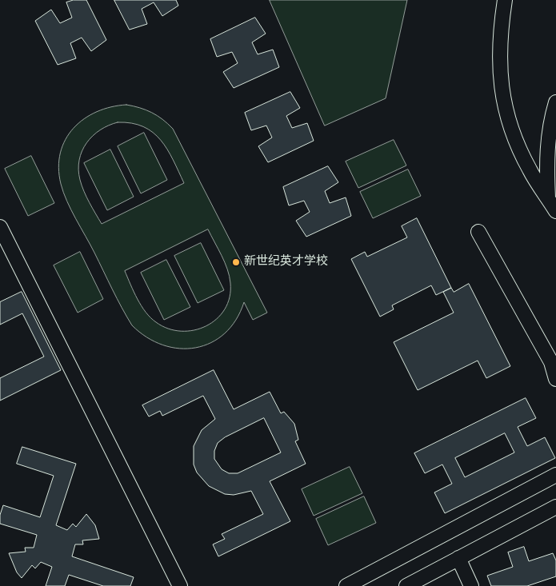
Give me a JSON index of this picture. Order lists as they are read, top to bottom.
{
  "places": ["新世纪英才学校"]
}
